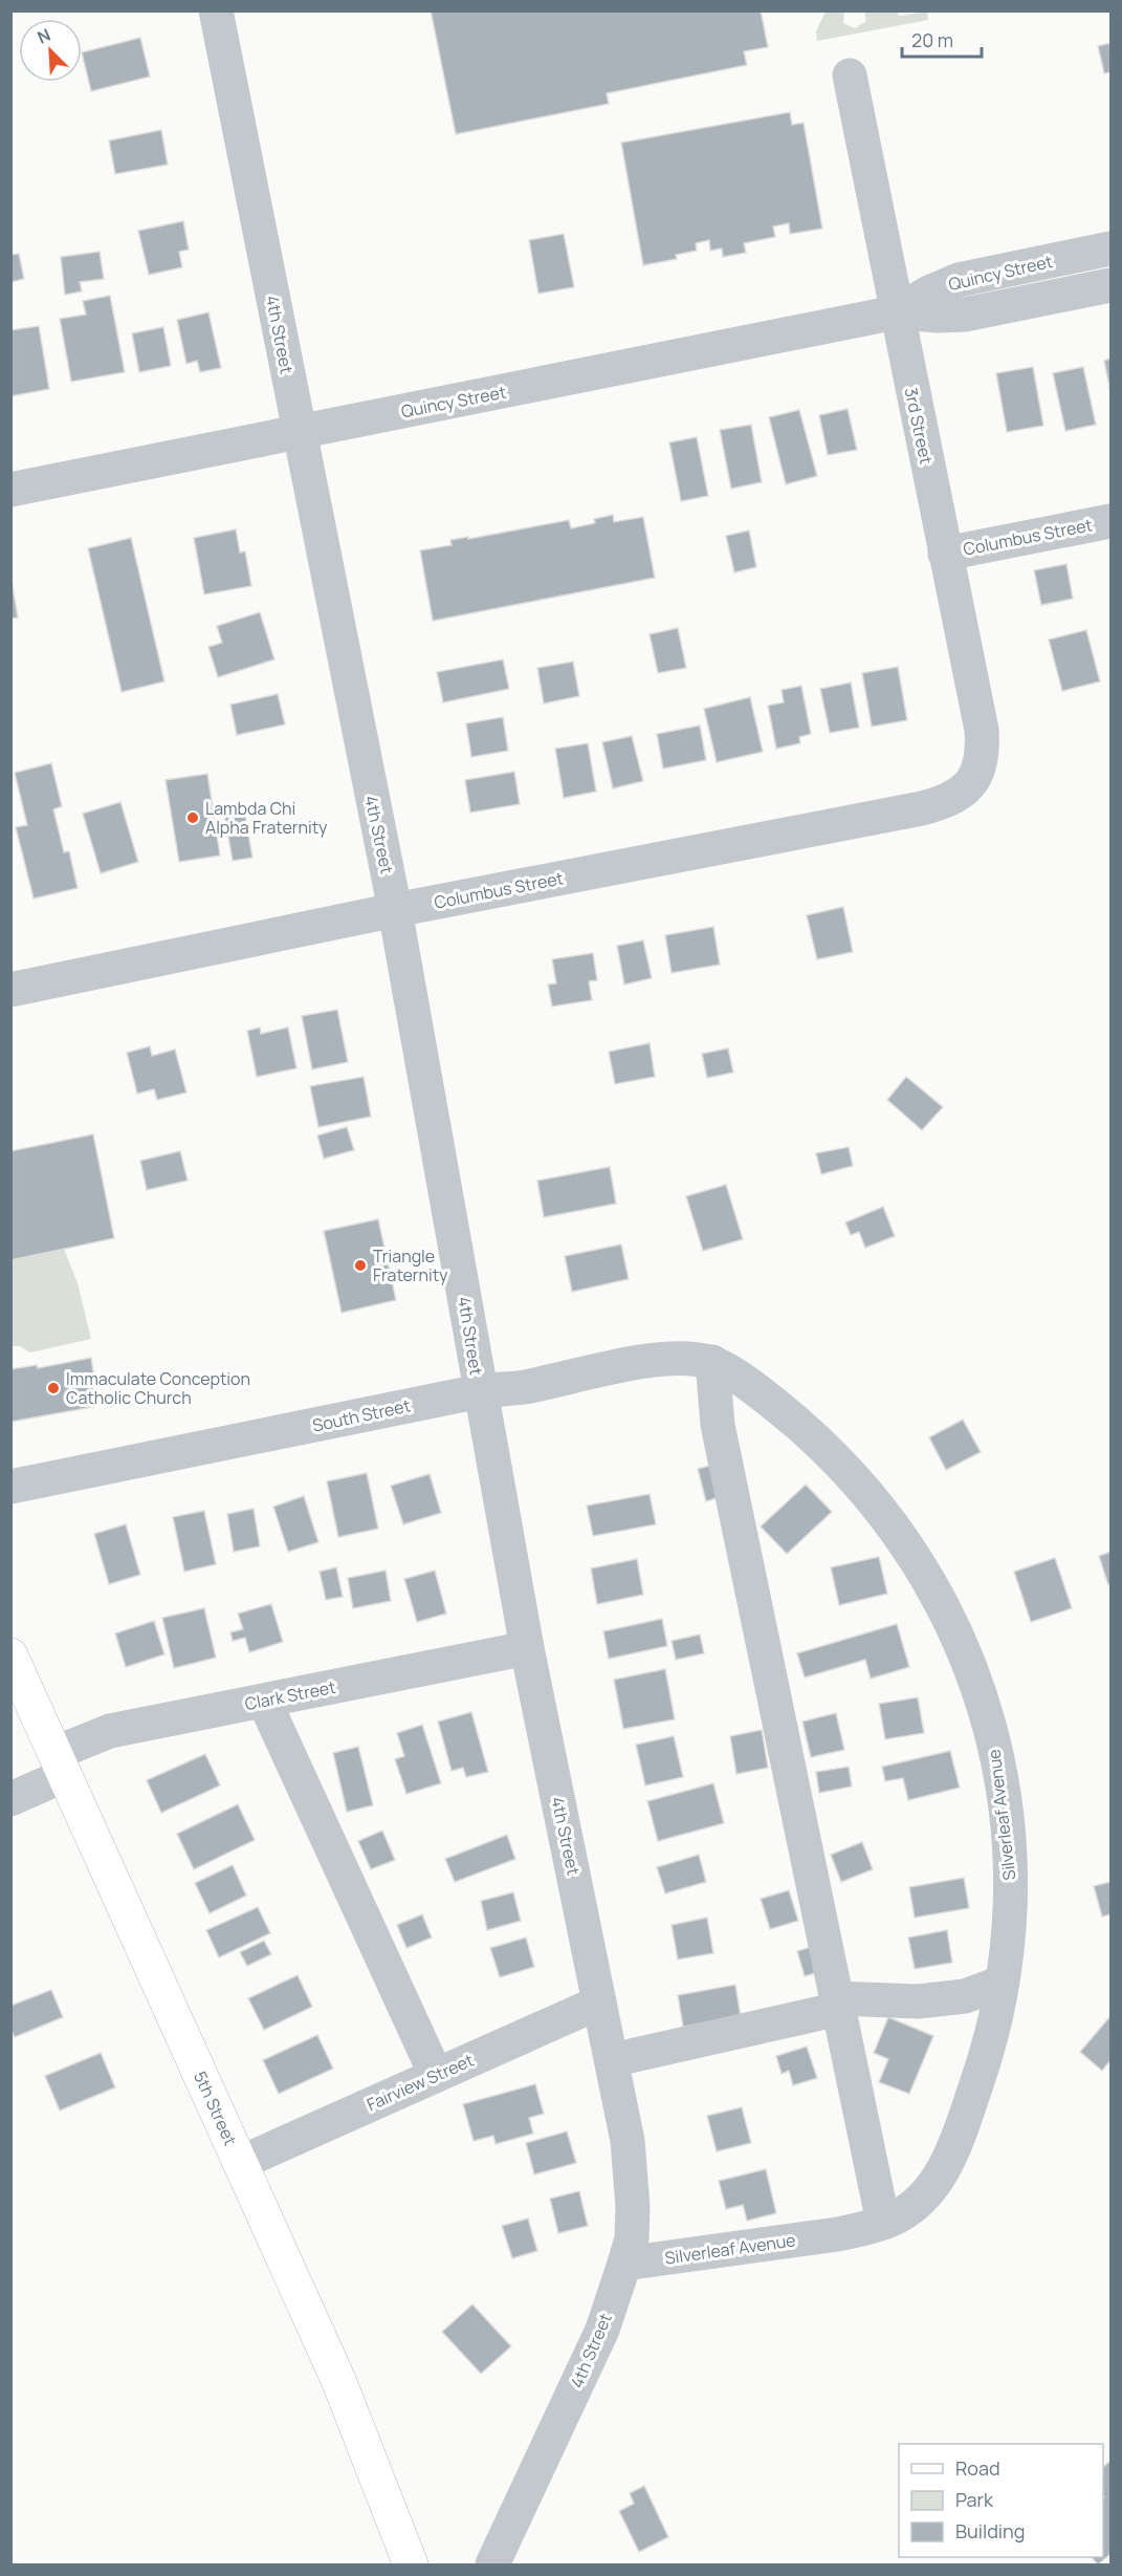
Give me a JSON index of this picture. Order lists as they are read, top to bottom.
{
  "streets": {
    "main road": ["5th Street"],
    "street": [
      "Quincy Street",
      "4th Street",
      "3rd Street",
      "Columbus Street",
      "South Street",
      "Clark Street",
      "Silverleaf Avenue",
      "Fairview Street"
    ]
  },
  "crossings": [
    ["Quincy Street", "4th Street"],
    ["Quincy Street", "3rd Street"],
    ["4th Street", "Columbus Street"],
    ["4th Street", "South Street"],
    ["4th Street", "Clark Street"],
    ["4th Street", "Silverleaf Avenue"],
    ["4th Street", "Fairview Street"],
    ["3rd Street", "Columbus Street"],
    ["South Street", "Silverleaf Avenue"],
    ["Clark Street", "5th Street"],
    ["Fairview Street", "5th Street"]
  ],
  "places": ["Lambda Chi Alpha Fraternity", "Triangle Fraternity", "Immaculate Conception Catholic Church"],
  "legend": ["Road", "Park", "Building"],
  "scale_bar": "20 m",
  "north": "top left"
}
